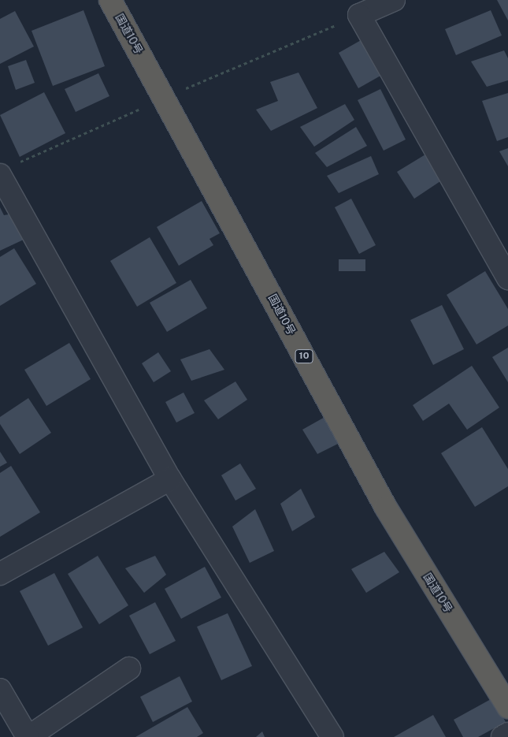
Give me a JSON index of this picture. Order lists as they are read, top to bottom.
{
  "streets": {
    "highway": ["国道10号", "10"]
  }
}
